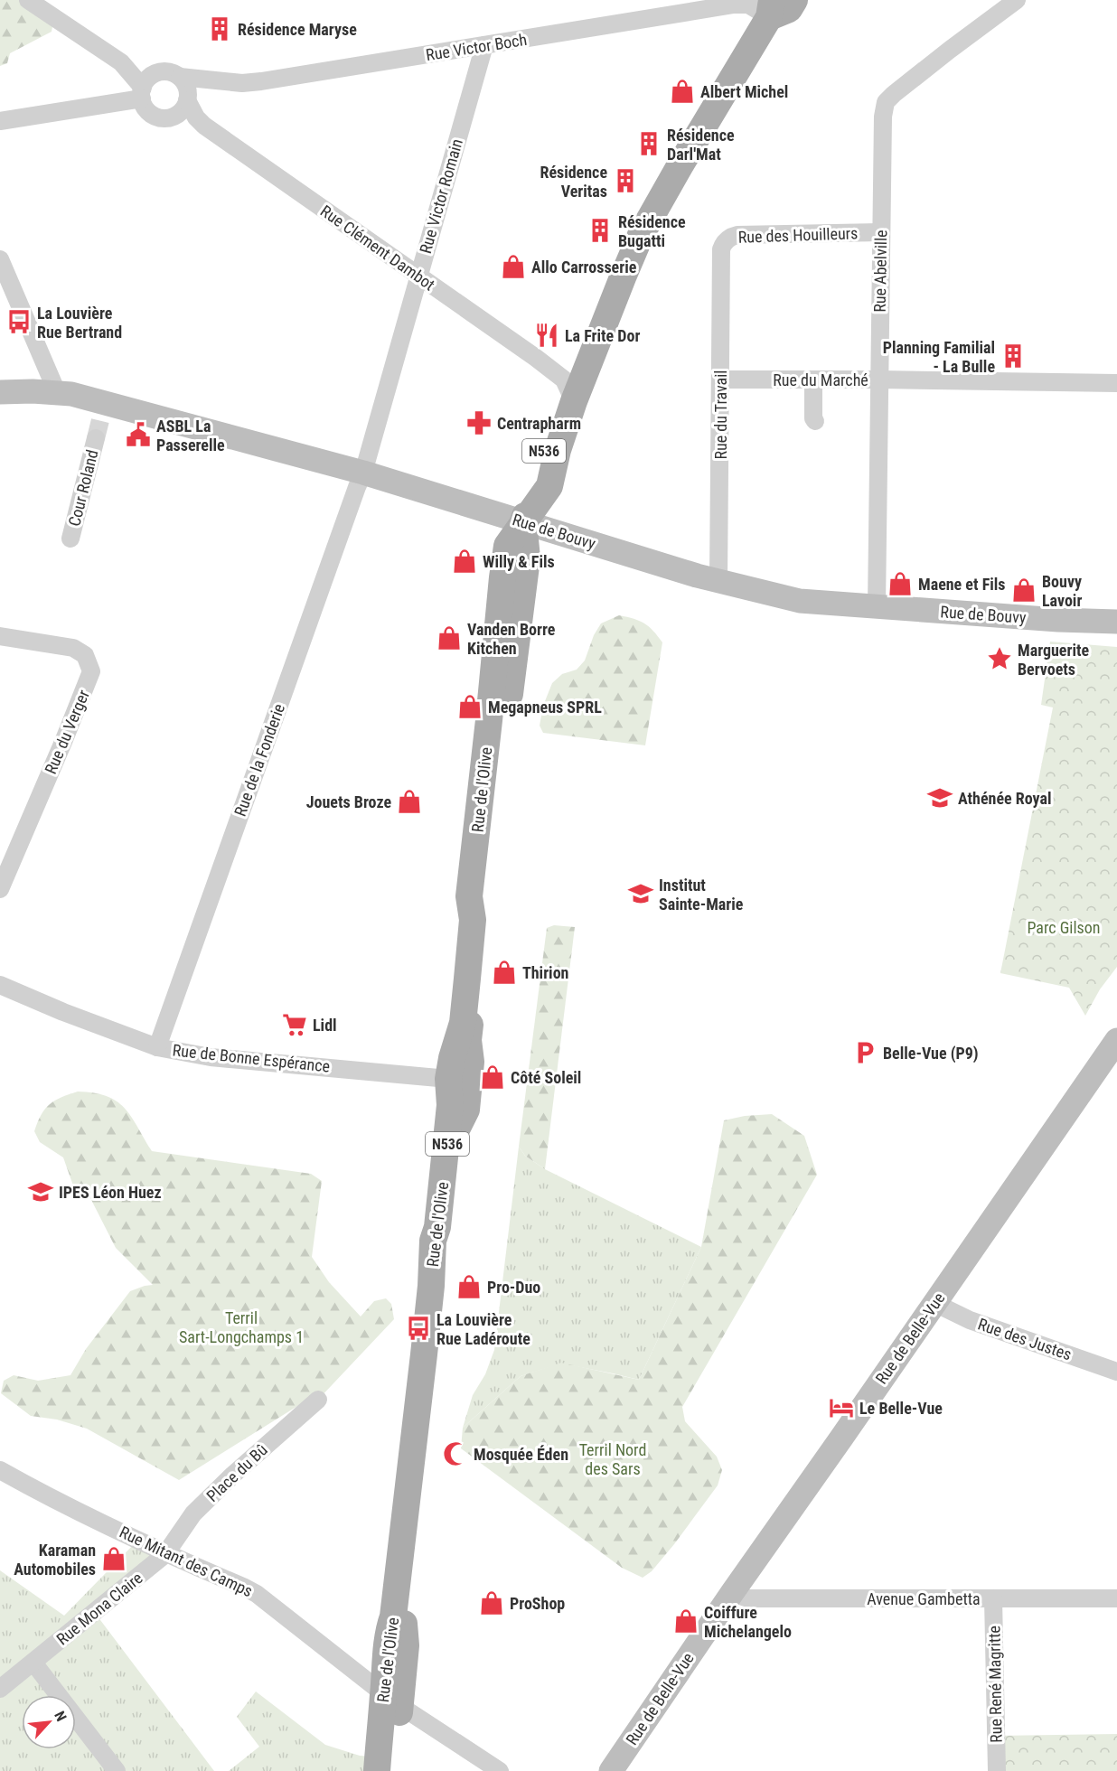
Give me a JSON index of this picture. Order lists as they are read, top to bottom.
{
  "streets": {
    "main road": ["N536", "Rue de l'Olive"],
    "street": [
      "Rue Victor Boch",
      "Rue Victor Romain",
      "Rue des Houilleurs",
      "Rue Clément Dambot",
      "Rue Abelville",
      "Rue du Marché",
      "Rue du Travail",
      "Cour Roland",
      "Rue de Bouvy",
      "Rue du Verger",
      "Rue de la Fonderie",
      "Rue de Bonne Espérance",
      "Rue de Belle-Vue",
      "Rue des Justes",
      "Place du Bû",
      "Rue Mitant des Camps",
      "Avenue Gambetta",
      "Rue Mona Claire",
      "Rue René Magritte"
    ]
  },
  "crossings": [
    ["Rue Victor Boch", "Rue Victor Romain"],
    ["Rue Victor Boch", "Rue Clément Dambot"],
    ["Rue Victor Boch", "N536"],
    ["Rue Victor Romain", "Rue Clément Dambot"],
    ["Rue Victor Romain", "Rue de Bouvy"],
    ["Rue Victor Romain", "Rue de la Fonderie"],
    ["Rue des Houilleurs", "Rue Abelville"],
    ["Rue des Houilleurs", "Rue du Travail"],
    ["Rue Clément Dambot", "N536"],
    ["Rue Clément Dambot", "Rue de l'Olive"],
    ["Rue Abelville", "Rue du Marché"],
    ["Rue Abelville", "Rue de Bouvy"],
    ["Rue du Marché", "Rue du Travail"],
    ["Rue du Travail", "Rue de Bouvy"],
    ["N536", "Rue de l'Olive"],
    ["Rue de Bouvy", "Rue de la Fonderie"],
    ["Rue de Bouvy", "Rue de l'Olive"],
    ["Rue de la Fonderie", "Rue de Bonne Espérance"],
    ["Rue de l'Olive", "Rue de Bonne Espérance"],
    ["Rue de l'Olive", "Rue Mitant des Camps"],
    ["Rue de Belle-Vue", "Rue des Justes"],
    ["Rue de Belle-Vue", "Avenue Gambetta"],
    ["Place du Bû", "Rue Mitant des Camps"],
    ["Place du Bû", "Rue Mona Claire"],
    ["Rue Mitant des Camps", "Rue Mona Claire"],
    ["Avenue Gambetta", "Rue René Magritte"]
  ],
  "parks": ["Parc Gilson", "Terril Sart-Longchamps 1", "Terril Nord des Sars"],
  "places": {
    "building": [
      "Résidence Maryse",
      "Résidence Darl'Mat",
      "Résidence Veritas",
      "Résidence Bugatti",
      "Planning Familial - La Bulle"
    ],
    "shop": [
      "Albert Michel",
      "Allo Carrosserie",
      "Willy & Fils",
      "Maene et Fils",
      "Bouvy Lavoir",
      "Vanden Borre Kitchen",
      "Megapneus SPRL",
      "Jouets Broze",
      "Thirion",
      "Côté Soleil",
      "Pro-Duo",
      "Karaman Automobiles",
      "ProShop",
      "Coiffure Michelangelo"
    ],
    "bus stop": ["La Louvière Rue Bertrand", "La Louvière Rue Ladéroute"],
    "restaurant": ["La Frite Dor"],
    "pharmacy": ["Centrapharm"],
    "public building": ["ASBL La Passerelle"],
    "place": ["Marguerite Bervoets"],
    "school or university": ["Athénée Royal", "Institut Sainte-Marie", "IPES Léon Huez"],
    "supermarket": ["Lidl"],
    "parking": ["Belle-Vue (P9)"],
    "hotel": ["Le Belle-Vue"],
    "mosque": ["Mosquée Éden"]
  },
  "north": "top right"
}
